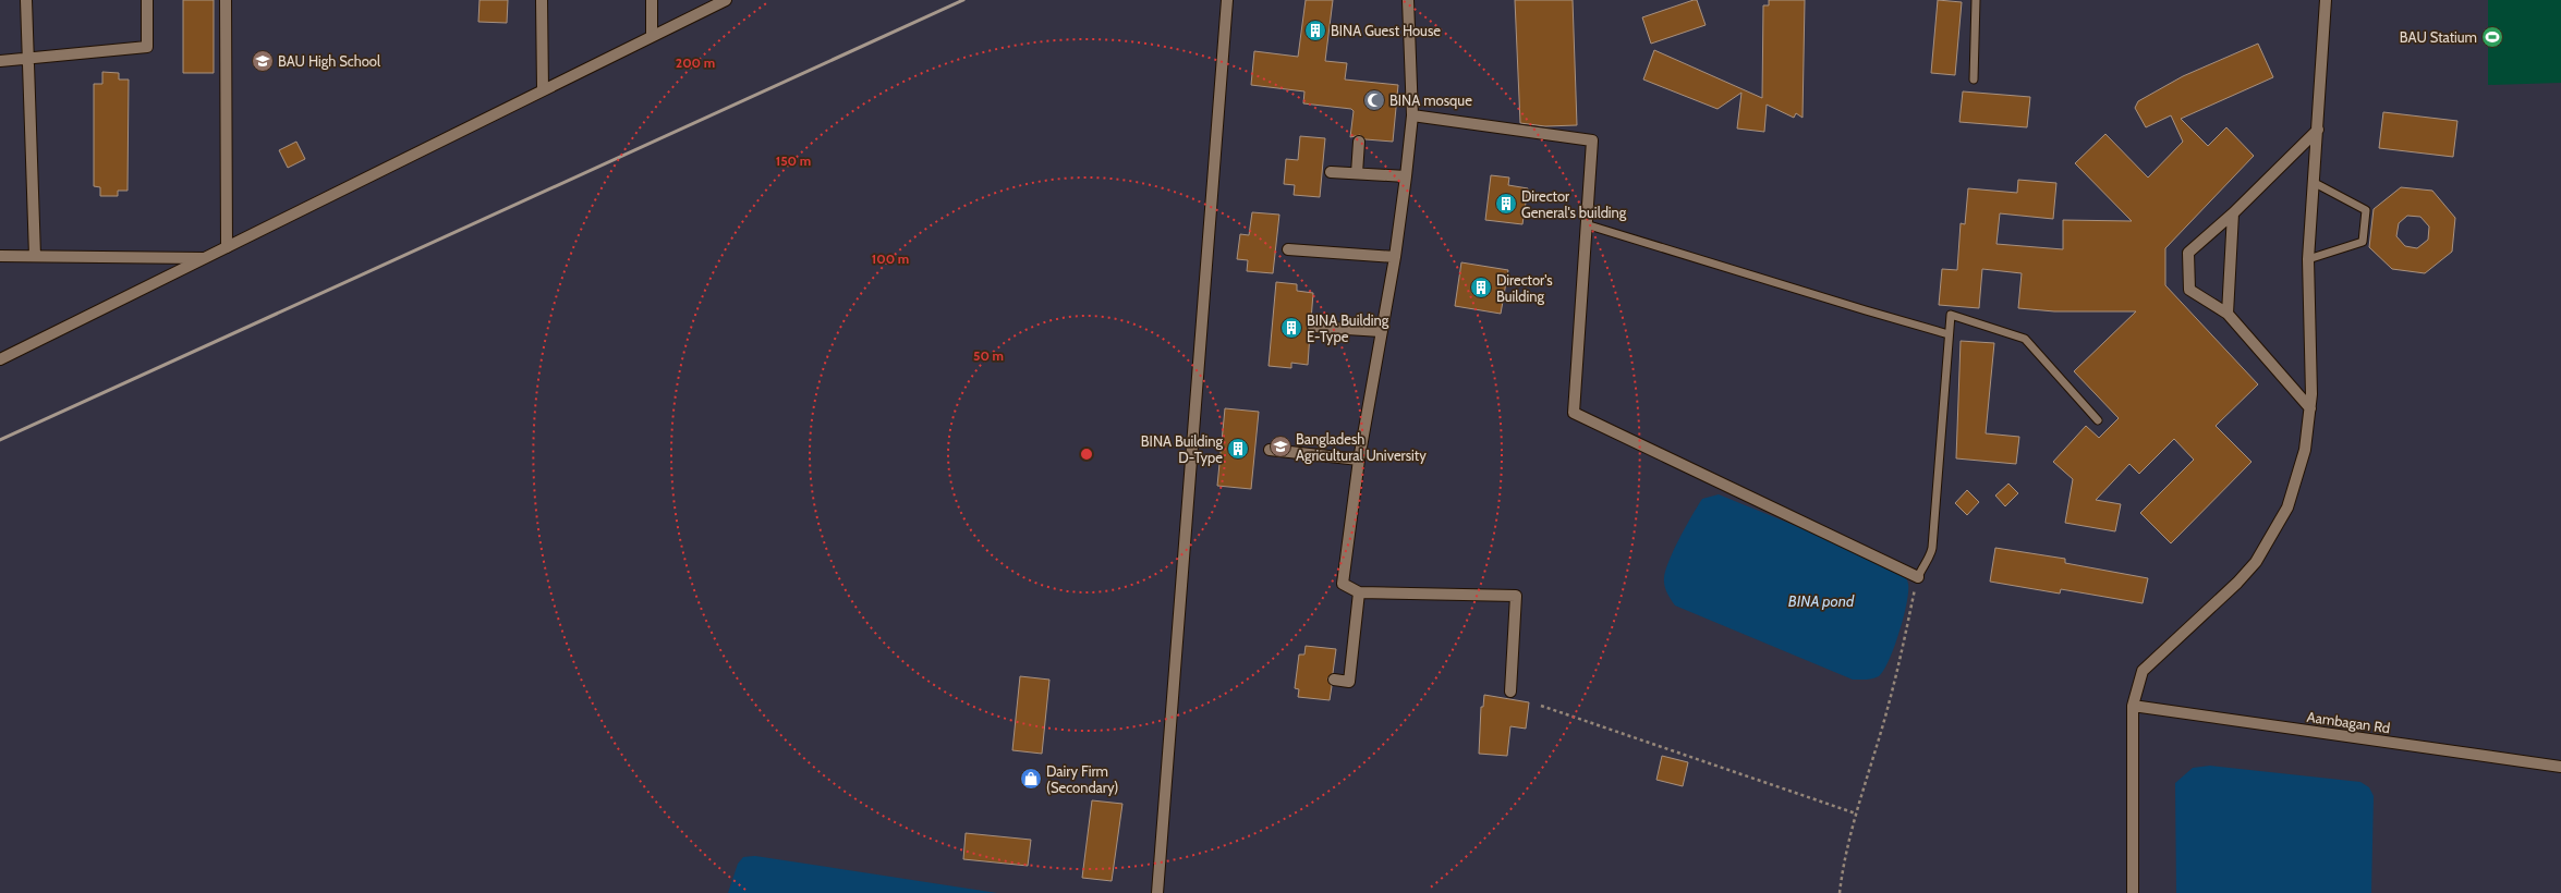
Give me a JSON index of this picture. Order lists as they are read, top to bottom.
{
  "streets": {
    "street": ["Aambagan Rd"]
  },
  "water": ["BINA pond"],
  "places": {
    "building": [
      "BINA Guest House",
      "Director General's building",
      "Director's Building",
      "BINA Building E-Type",
      "BINA Building D-Type"
    ],
    "sports": ["BAU Statium"],
    "school or university": ["BAU High School", "Bangladesh Agricultural University"],
    "mosque": ["BINA mosque"],
    "shop": ["Dairy Firm (Secondary)"]
  },
  "rings": [
    "200 m",
    "150 m",
    "100 m",
    "50 m"
  ]
}
